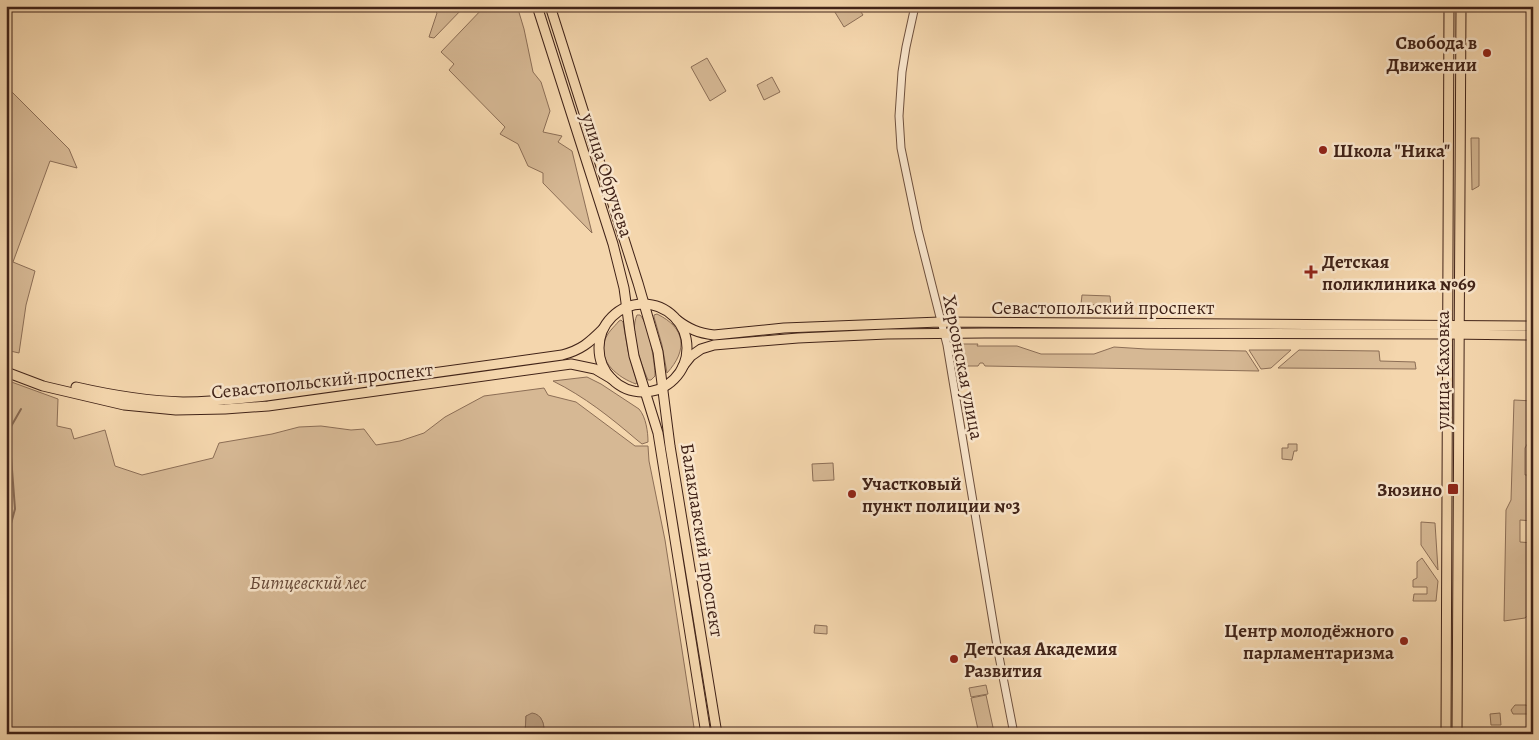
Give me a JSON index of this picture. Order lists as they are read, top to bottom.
{
  "streets": {
    "main road": [
      "улица Обручева",
      "Севастопольский проспект",
      "улица Каховка",
      "Балаклавский проспект"
    ],
    "street": ["Херсонская улица"]
  },
  "crossings": [
    ["улица Обручева", "Севастопольский проспект"],
    ["улица Обручева", "Балаклавский проспект"],
    ["Севастопольский проспект", "Херсонская улица"],
    ["Севастопольский проспект", "улица Каховка"],
    ["Севастопольский проспект", "Балаклавский проспект"]
  ],
  "parks": ["Битцевский лес"],
  "places": {
    "other": [
      "Свобода в Движении",
      "Школа \"Ника\"",
      "Участковый пункт полиции №3",
      "Центр молодёжного парламентаризма",
      "Детская Академия Развития"
    ],
    "health": ["Детская поликлиника №69"],
    "transit": ["Зюзино"]
  }
}
